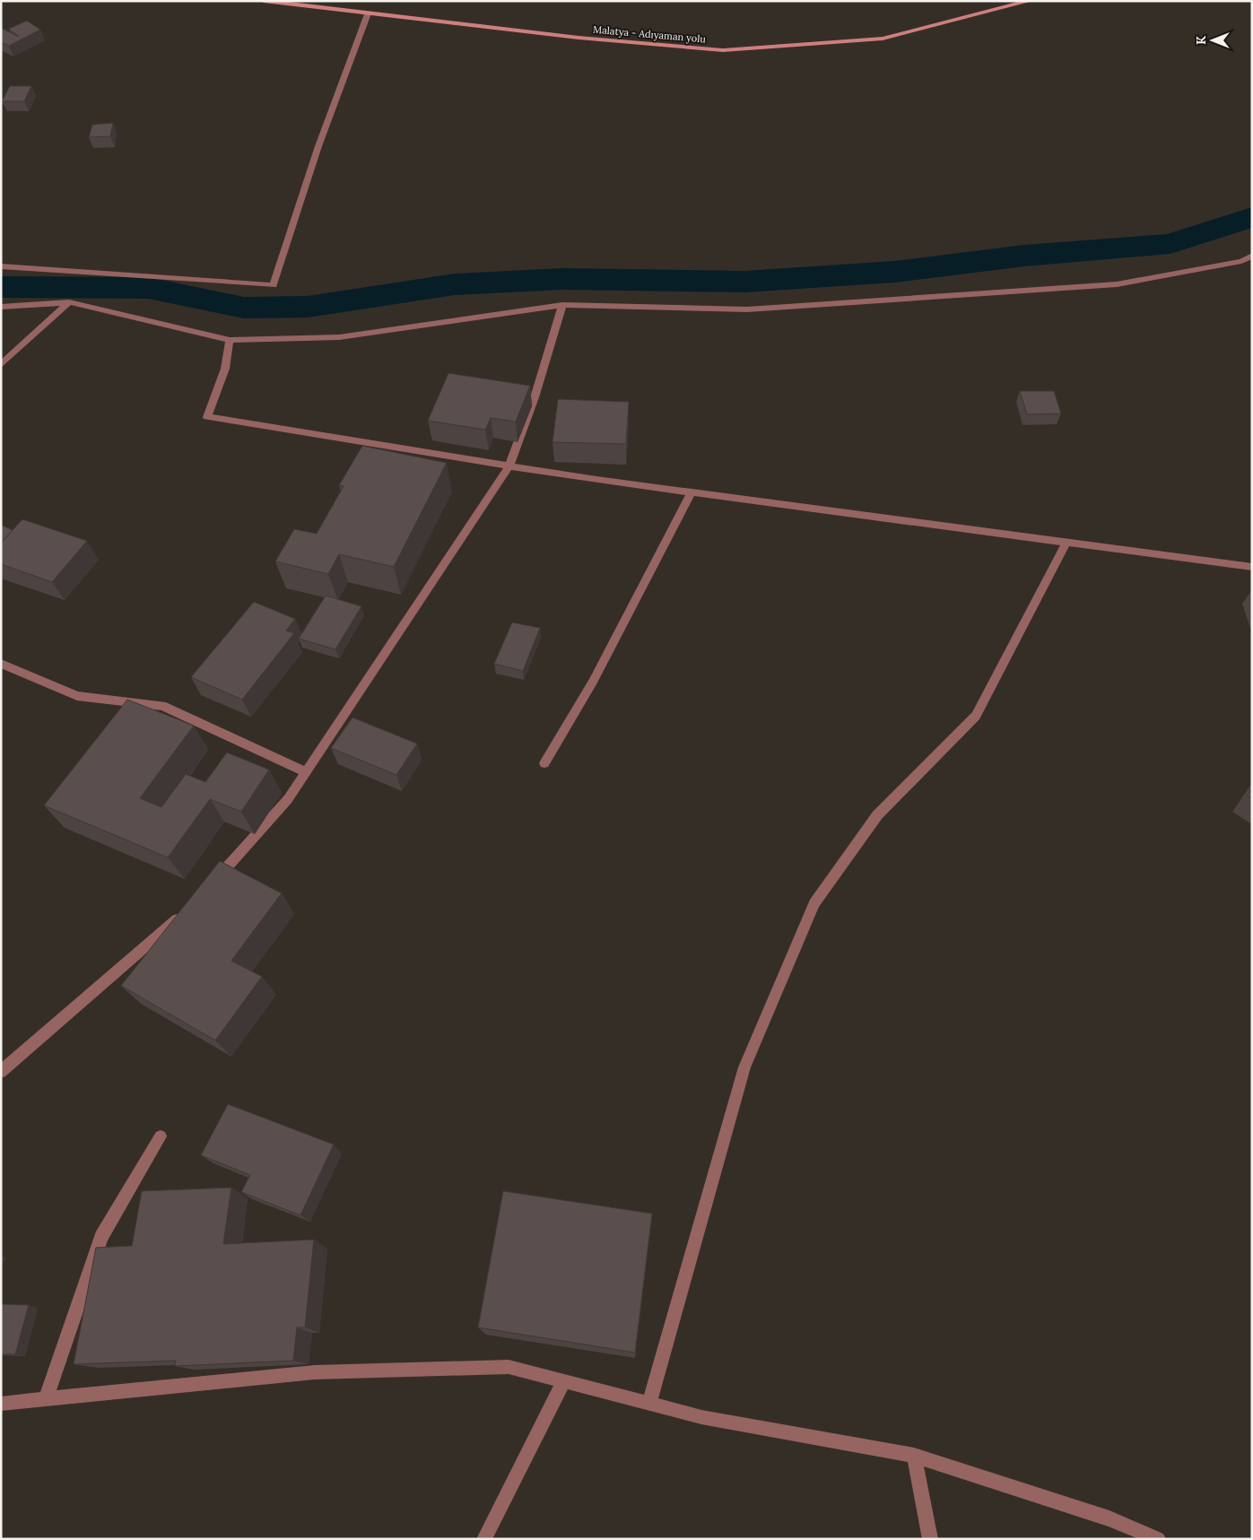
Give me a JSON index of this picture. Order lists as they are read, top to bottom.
{
  "streets": {
    "main road": ["Malatya - Adıyaman yolu"]
  },
  "north": "left"
}
